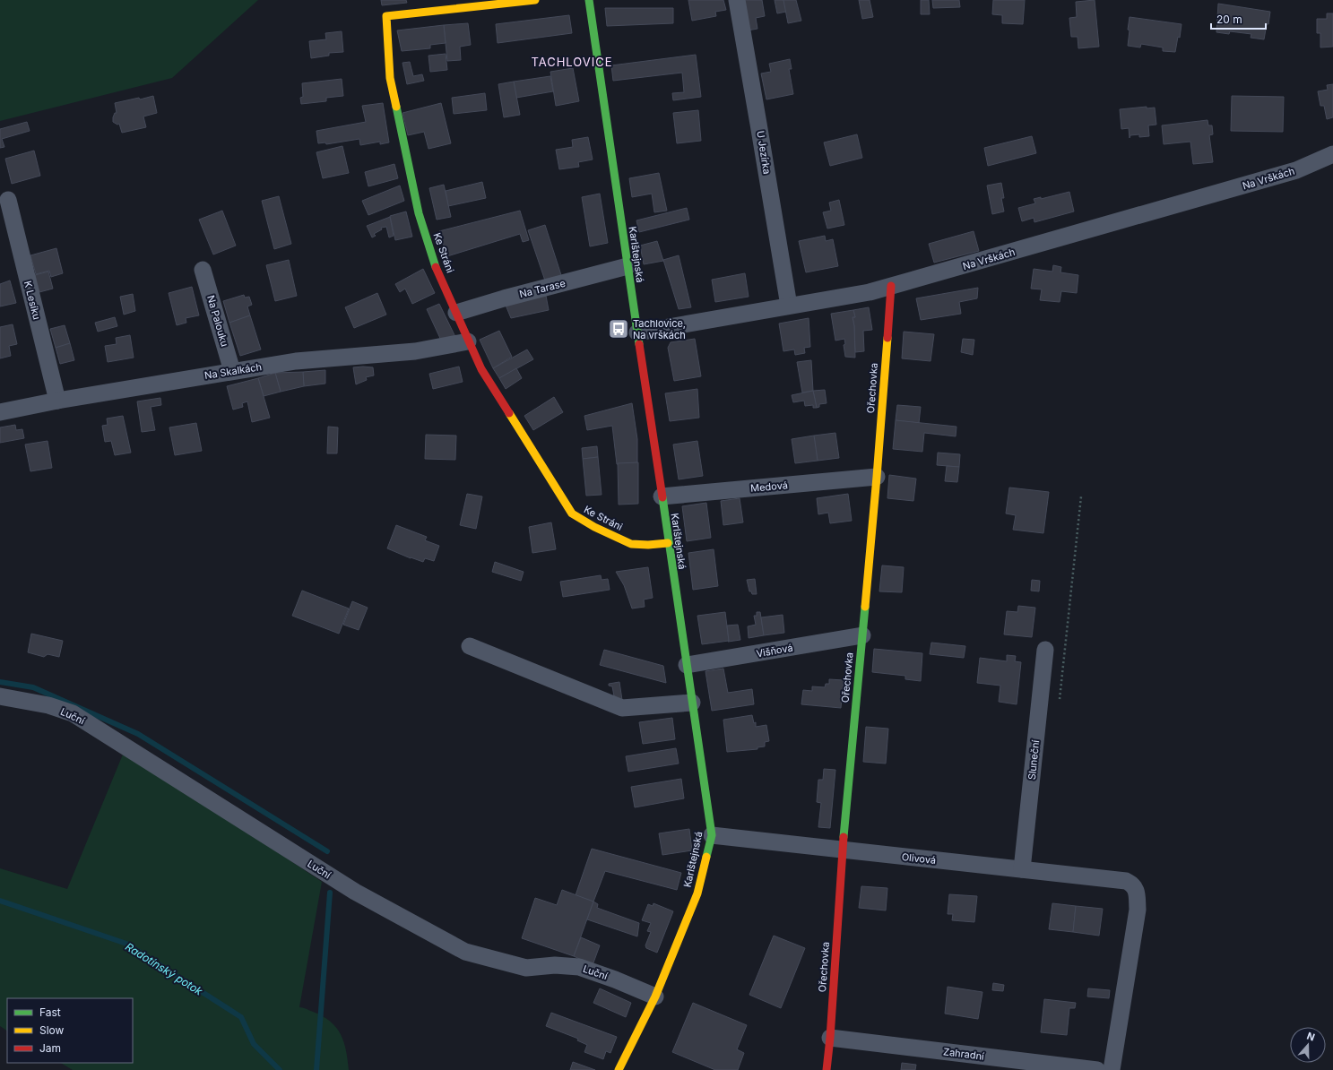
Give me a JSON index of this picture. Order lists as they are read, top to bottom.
{
  "streets": {
    "street": [
      "U Jezírka",
      "Na Vrškách",
      "Ke Stráni",
      "Karlštejnská",
      "Na Tarase",
      "K Lesíku",
      "Na Palouku",
      "Na Skalkách",
      "Ořechovka",
      "Medová",
      "Višňová",
      "Luční",
      "Sluneční",
      "Olivová",
      "Zahradní"
    ]
  },
  "crossings": [
    ["U Jezírka", "Na Vrškách"],
    ["Na Vrškách", "Karlštejnská"],
    ["Na Vrškách", "Ořechovka"],
    ["Ke Stráni", "Karlštejnská"],
    ["Ke Stráni", "Na Tarase"],
    ["Ke Stráni", "Na Skalkách"],
    ["Karlštejnská", "Na Tarase"],
    ["Karlštejnská", "Medová"],
    ["Karlštejnská", "Višňová"],
    ["Karlštejnská", "Luční"],
    ["Karlštejnská", "Olivová"],
    ["K Lesíku", "Na Skalkách"],
    ["Na Palouku", "Na Skalkách"],
    ["Ořechovka", "Medová"],
    ["Ořechovka", "Višňová"],
    ["Ořechovka", "Olivová"],
    ["Ořechovka", "Zahradní"],
    ["Sluneční", "Olivová"]
  ],
  "districts": ["TACHLOVICE"],
  "water": ["Radotínský potok"],
  "places": {
    "bus stop": ["Tachlovice, Na vrškách"]
  },
  "legend": ["Fast", "Slow", "Jam"],
  "scale_bar": "20 m",
  "north": "top"
}
